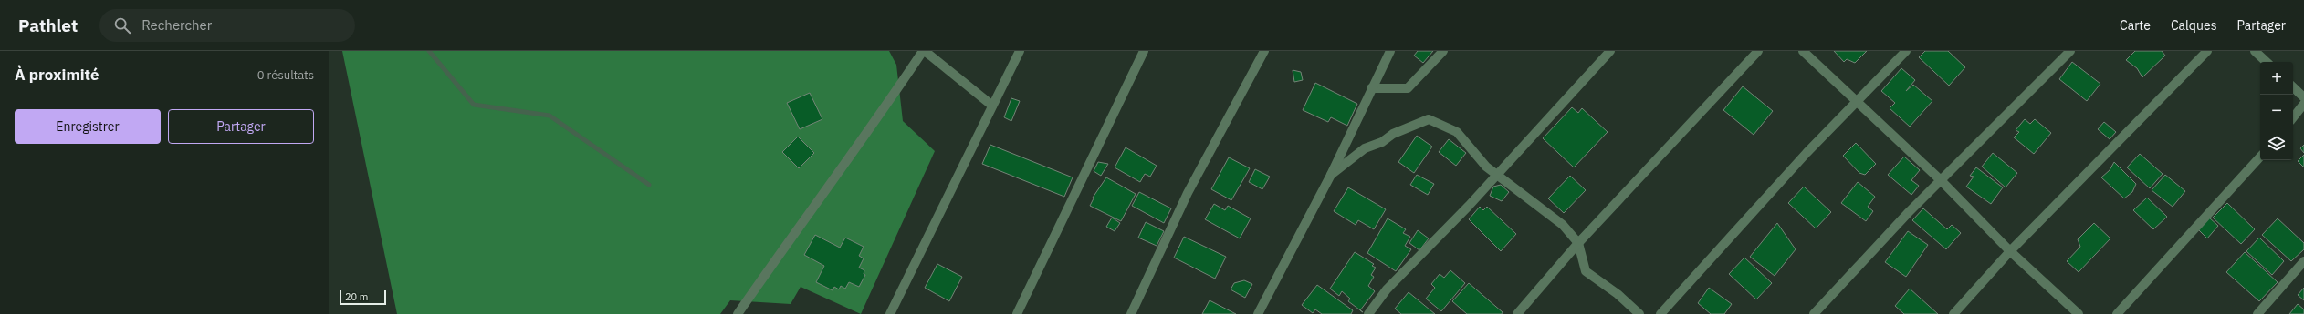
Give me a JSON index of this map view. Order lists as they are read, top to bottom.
{
  "scale_bar": "20 m",
  "page": {
    "header": "Pathlet",
    "search": "Rechercher",
    "nav": ["Carte", "Calques", "Partager"],
    "heading": ["À proximité", "0 résultats"],
    "map_buttons": ["+", "−"],
    "buttons": ["Enregistrer", "Partager"],
    "scale": "20 m"
  }
}
